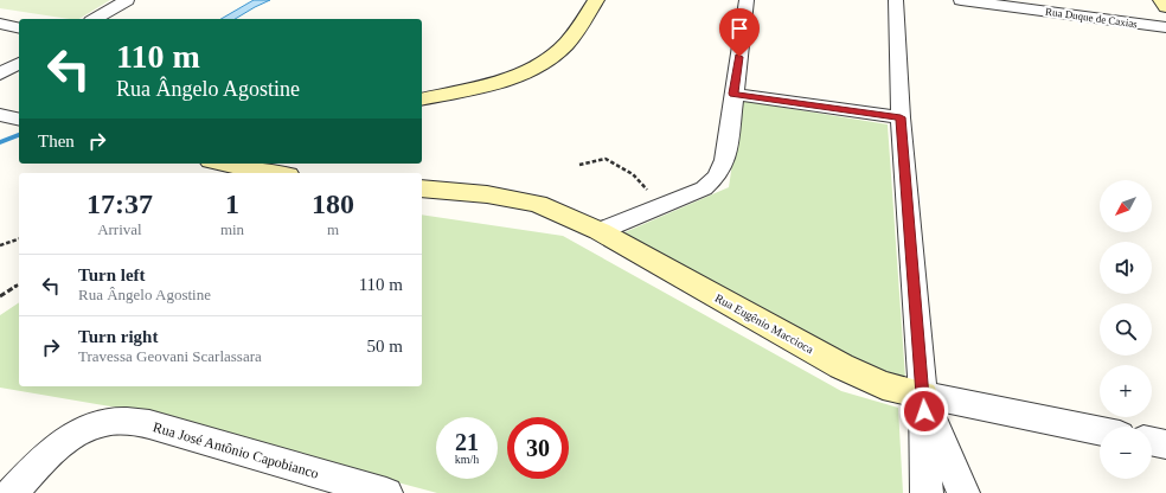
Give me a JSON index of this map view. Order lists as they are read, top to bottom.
{
  "streets": {
    "street": ["Rua Duque de Caxias", "Rua Eugênio Maccioca", "Rua José Antônio Capobianco"]
  },
  "north": "bottom left",
  "page": {
    "turn": ["110 m", "Rua Ângelo Agostine"],
    "then": "Then",
    "eta": [
      "17:37",
      "Arrival",
      "1",
      "min",
      "180",
      "m"
    ],
    "map_buttons": ["+", "−"],
    "list": [
      {
        "name": "Turn left",
        "note": "Rua Ângelo Agostine",
        "value": "110 m"
      },
      {
        "name": "Turn right",
        "note": "Travessa Geovani Scarlassara",
        "value": "50 m"
      }
    ],
    "speed": "21 km/h",
    "limit": "30"
  }
}
